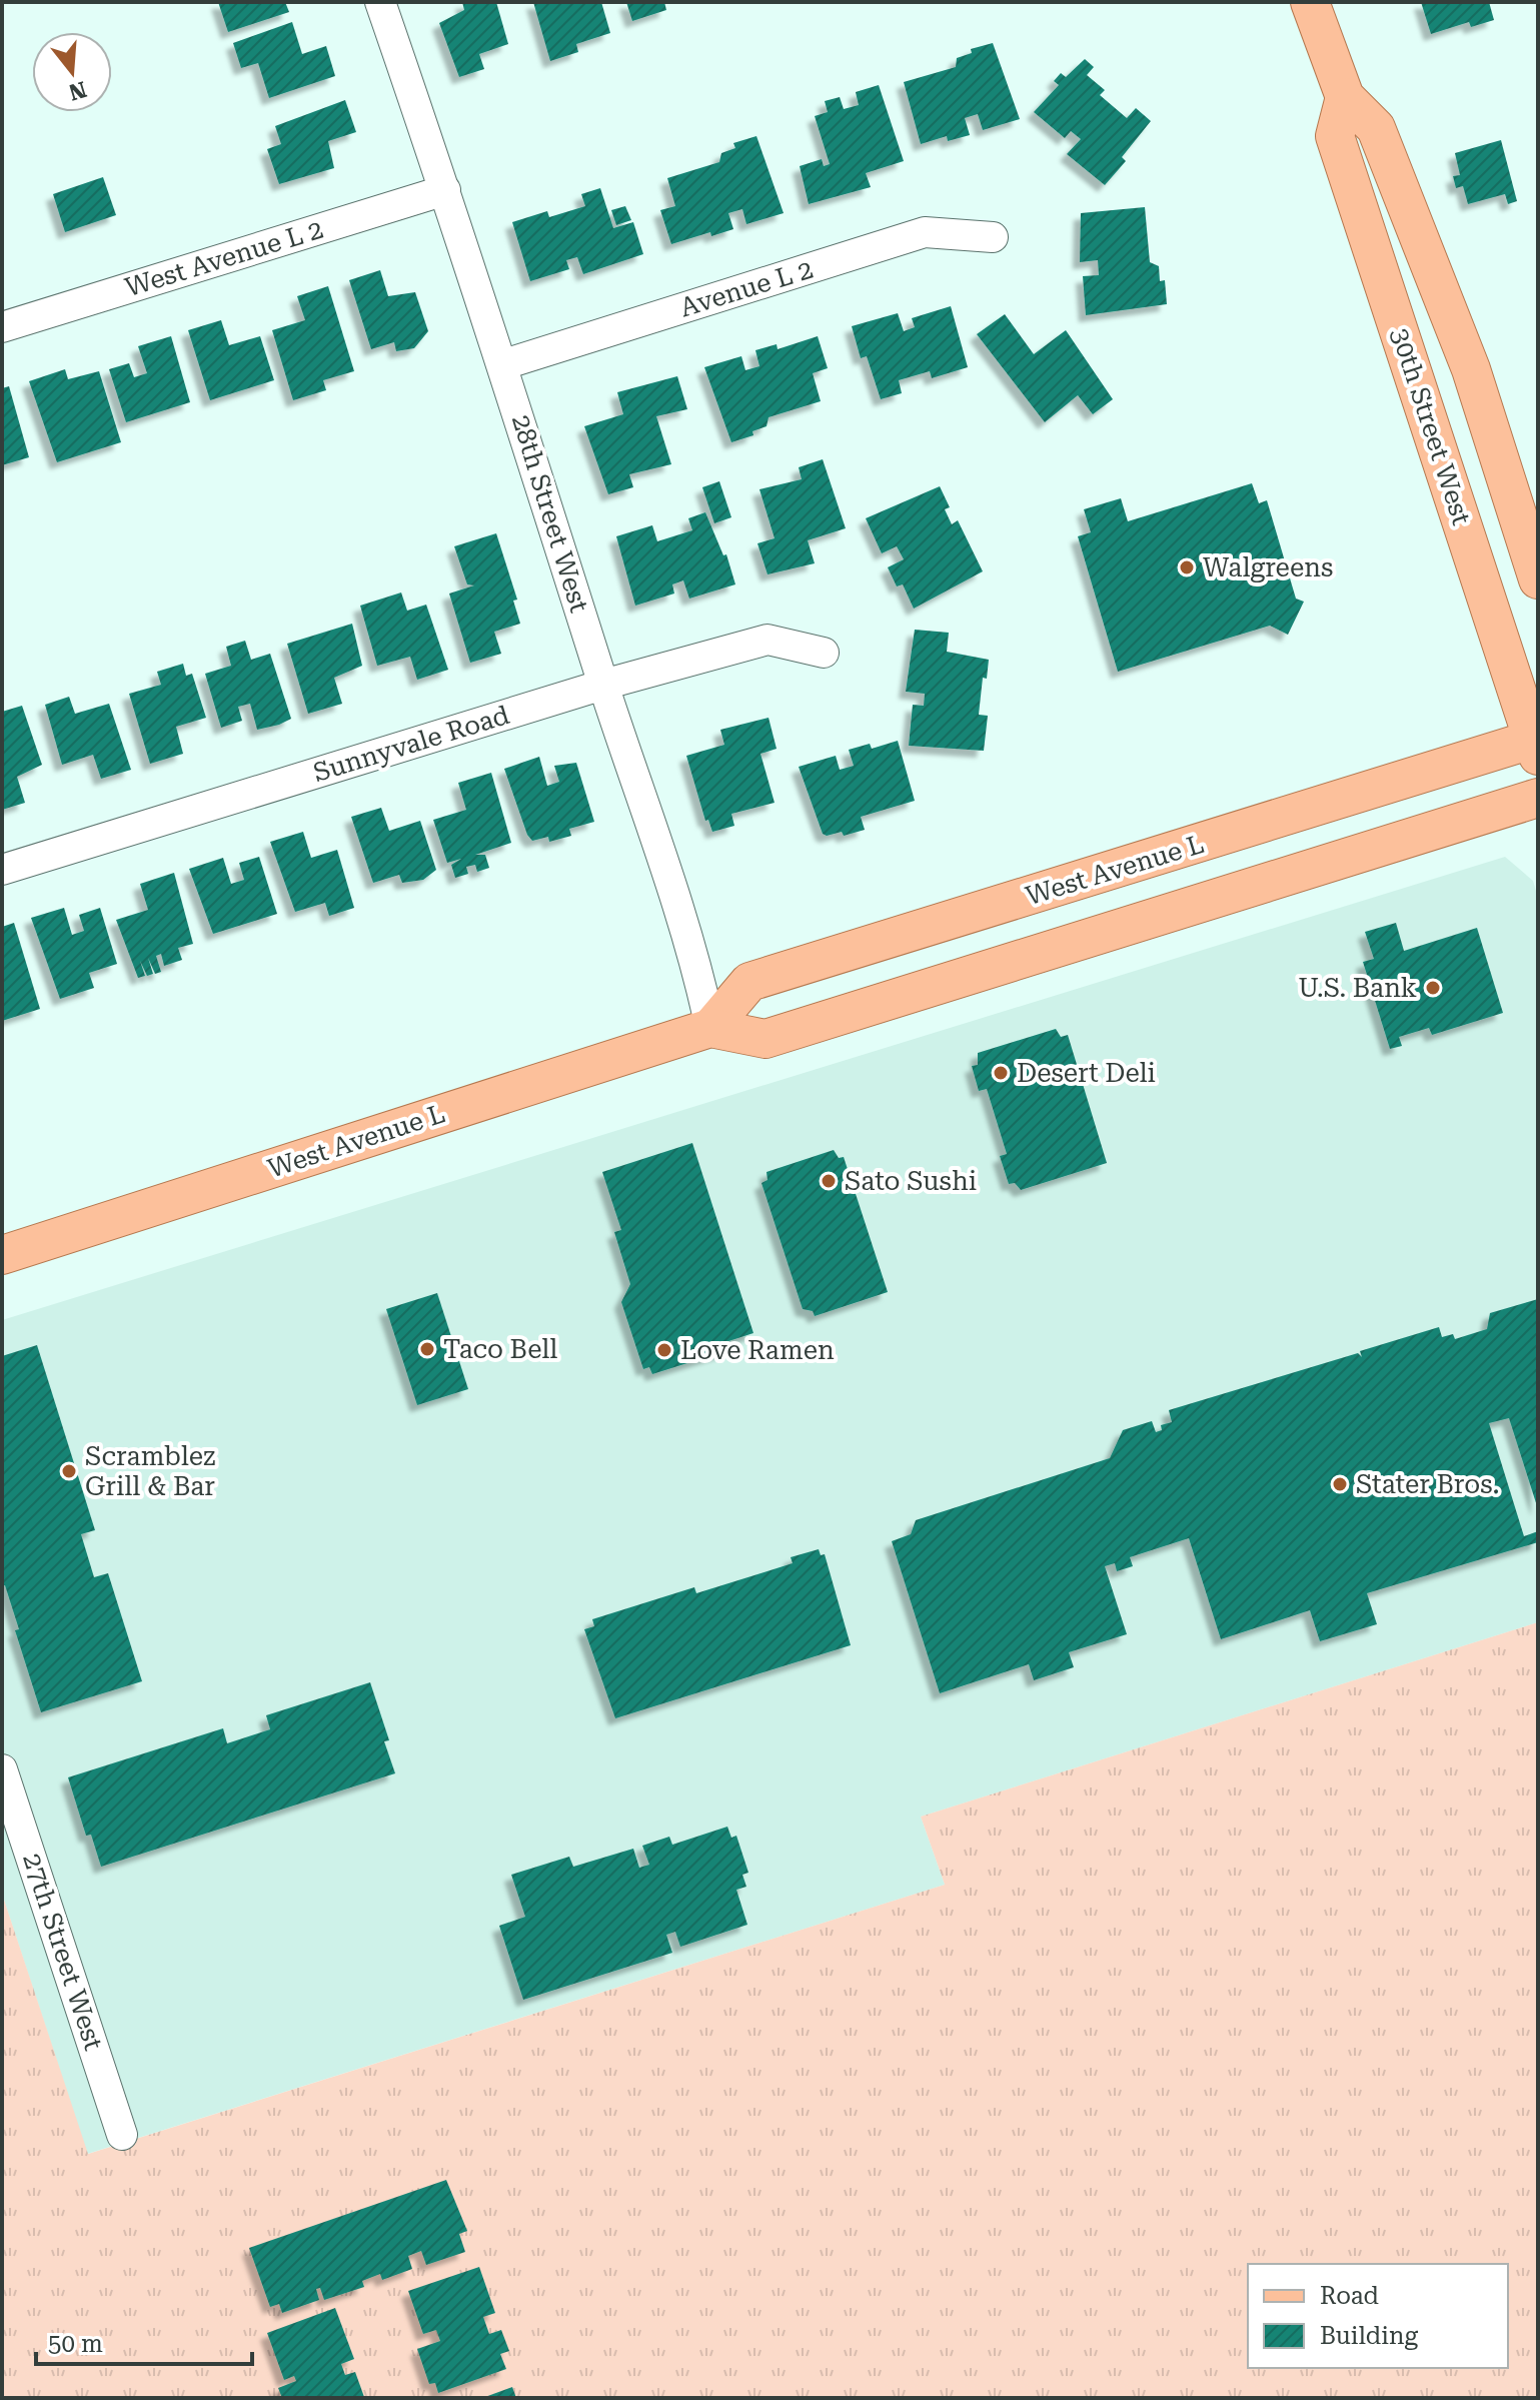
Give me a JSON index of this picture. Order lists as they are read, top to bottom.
{
  "streets": {
    "main road": ["30th Street West", "West Avenue L"],
    "street": [
      "West Avenue L 2",
      "Avenue L 2",
      "28th Street West",
      "Sunnyvale Road",
      "27th Street West"
    ]
  },
  "crossings": [
    ["West Avenue L 2", "28th Street West"],
    ["Avenue L 2", "28th Street West"],
    ["30th Street West", "West Avenue L"],
    ["28th Street West", "Sunnyvale Road"],
    ["28th Street West", "West Avenue L"]
  ],
  "places": [
    "Walgreens",
    "U.S. Bank",
    "Desert Deli",
    "Sato Sushi",
    "Taco Bell",
    "Love Ramen",
    "Scramblez Grill & Bar",
    "Stater Bros."
  ],
  "legend": ["Road", "Building"],
  "scale_bar": "50 m",
  "north": "bottom"
}
